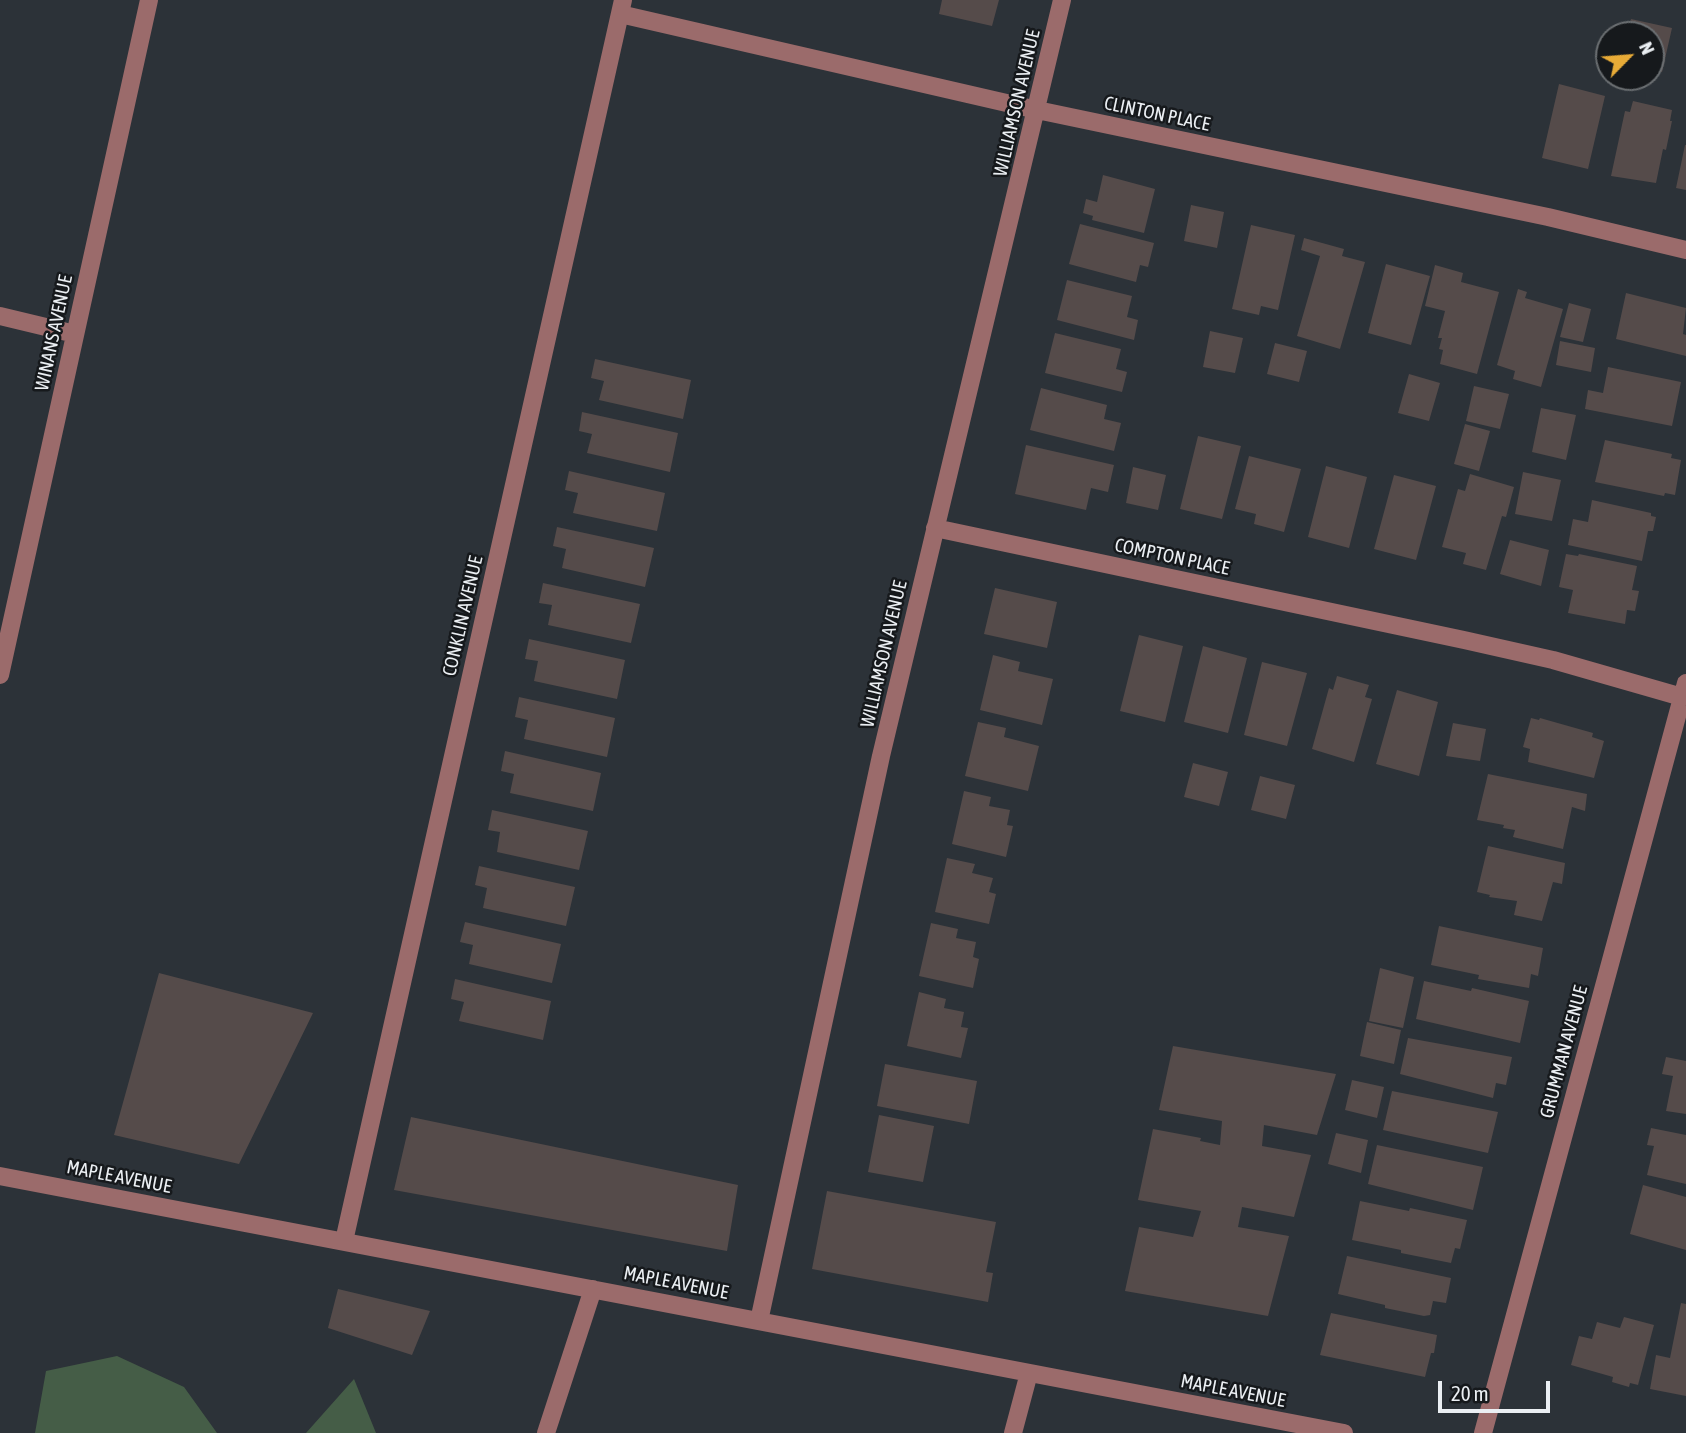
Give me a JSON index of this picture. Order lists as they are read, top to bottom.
{
  "streets": {
    "street": [
      "WILLIAMSON AVENUE",
      "CLINTON PLACE",
      "WINANS AVENUE",
      "COMPTON PLACE",
      "CONKLIN AVENUE",
      "GRUMMAN AVENUE",
      "MAPLE AVENUE"
    ]
  },
  "crossings": [
    ["WILLIAMSON AVENUE", "CLINTON PLACE"],
    ["WILLIAMSON AVENUE", "COMPTON PLACE"],
    ["WILLIAMSON AVENUE", "MAPLE AVENUE"],
    ["CLINTON PLACE", "CONKLIN AVENUE"],
    ["COMPTON PLACE", "GRUMMAN AVENUE"],
    ["CONKLIN AVENUE", "MAPLE AVENUE"]
  ],
  "scale_bar": "20 m",
  "north": "top right"
}
